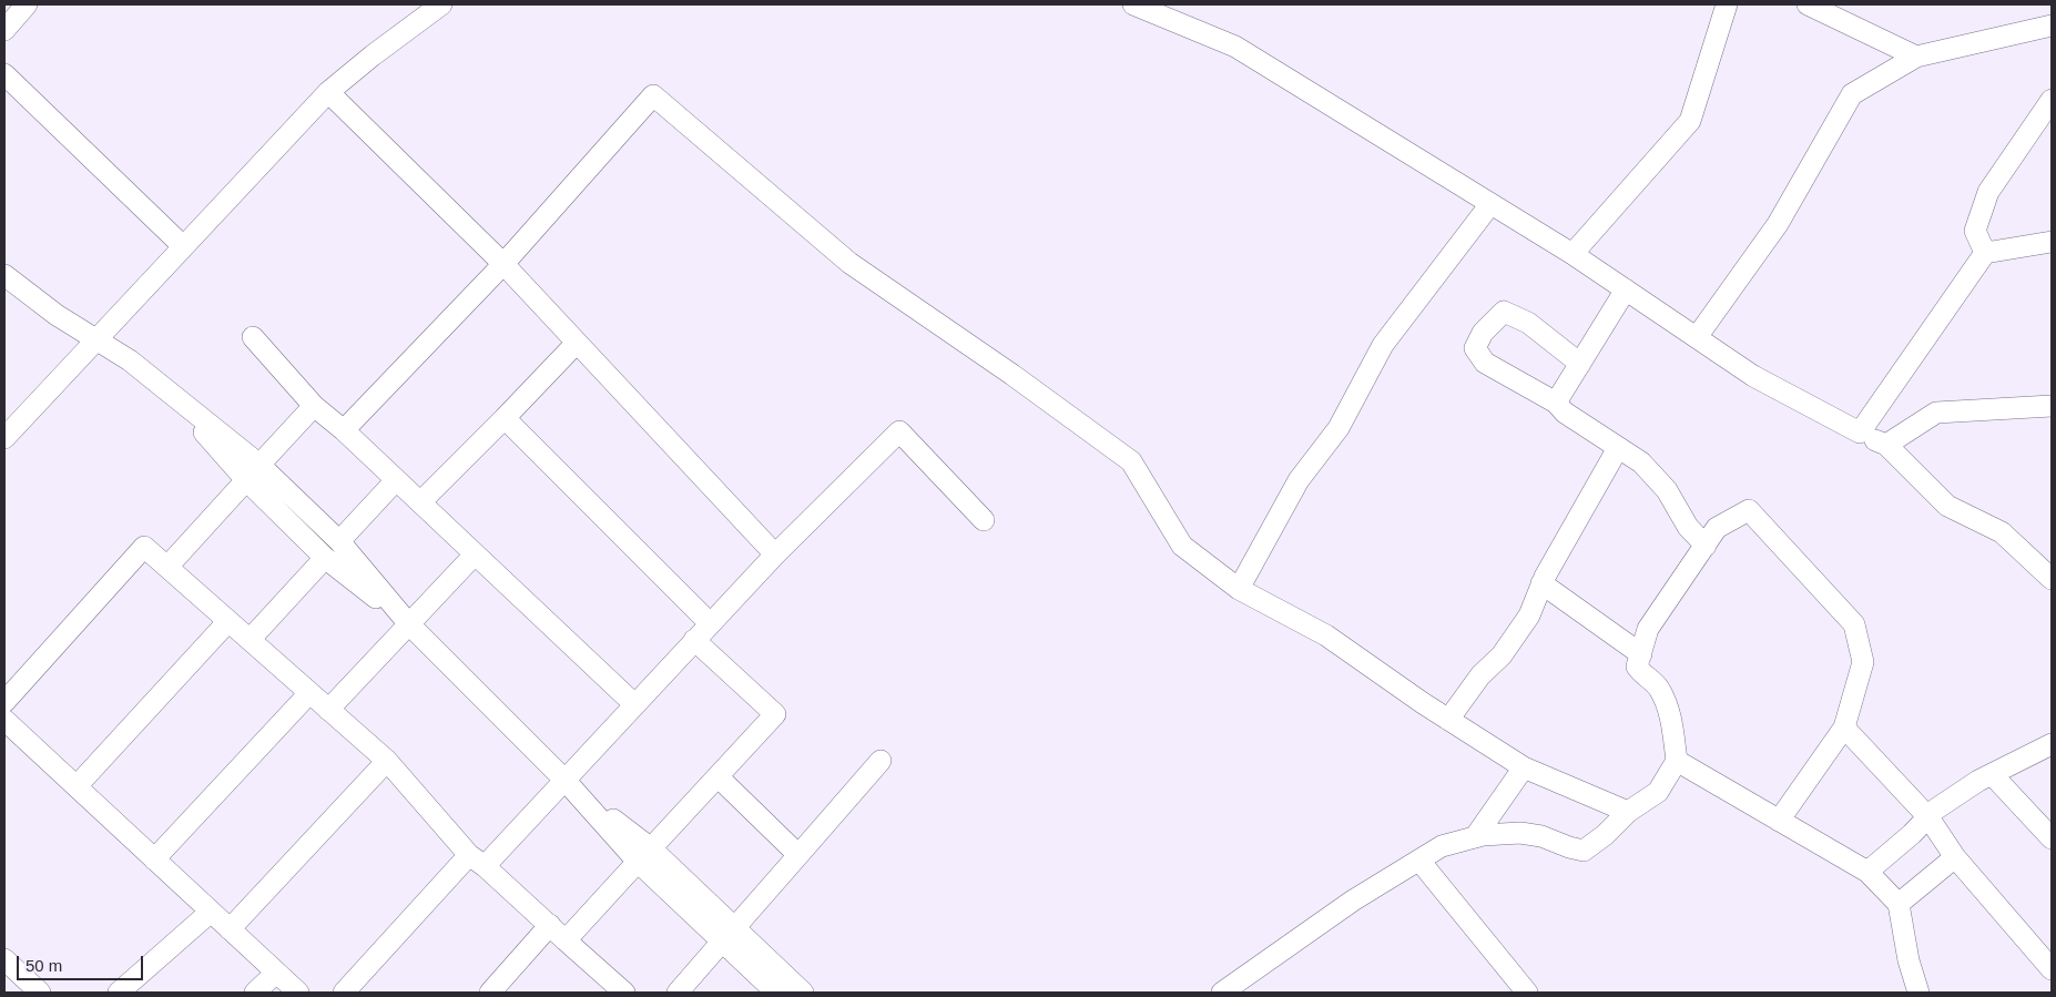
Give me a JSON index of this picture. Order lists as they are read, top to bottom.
{
  "scale_bar": "50 m"
}
